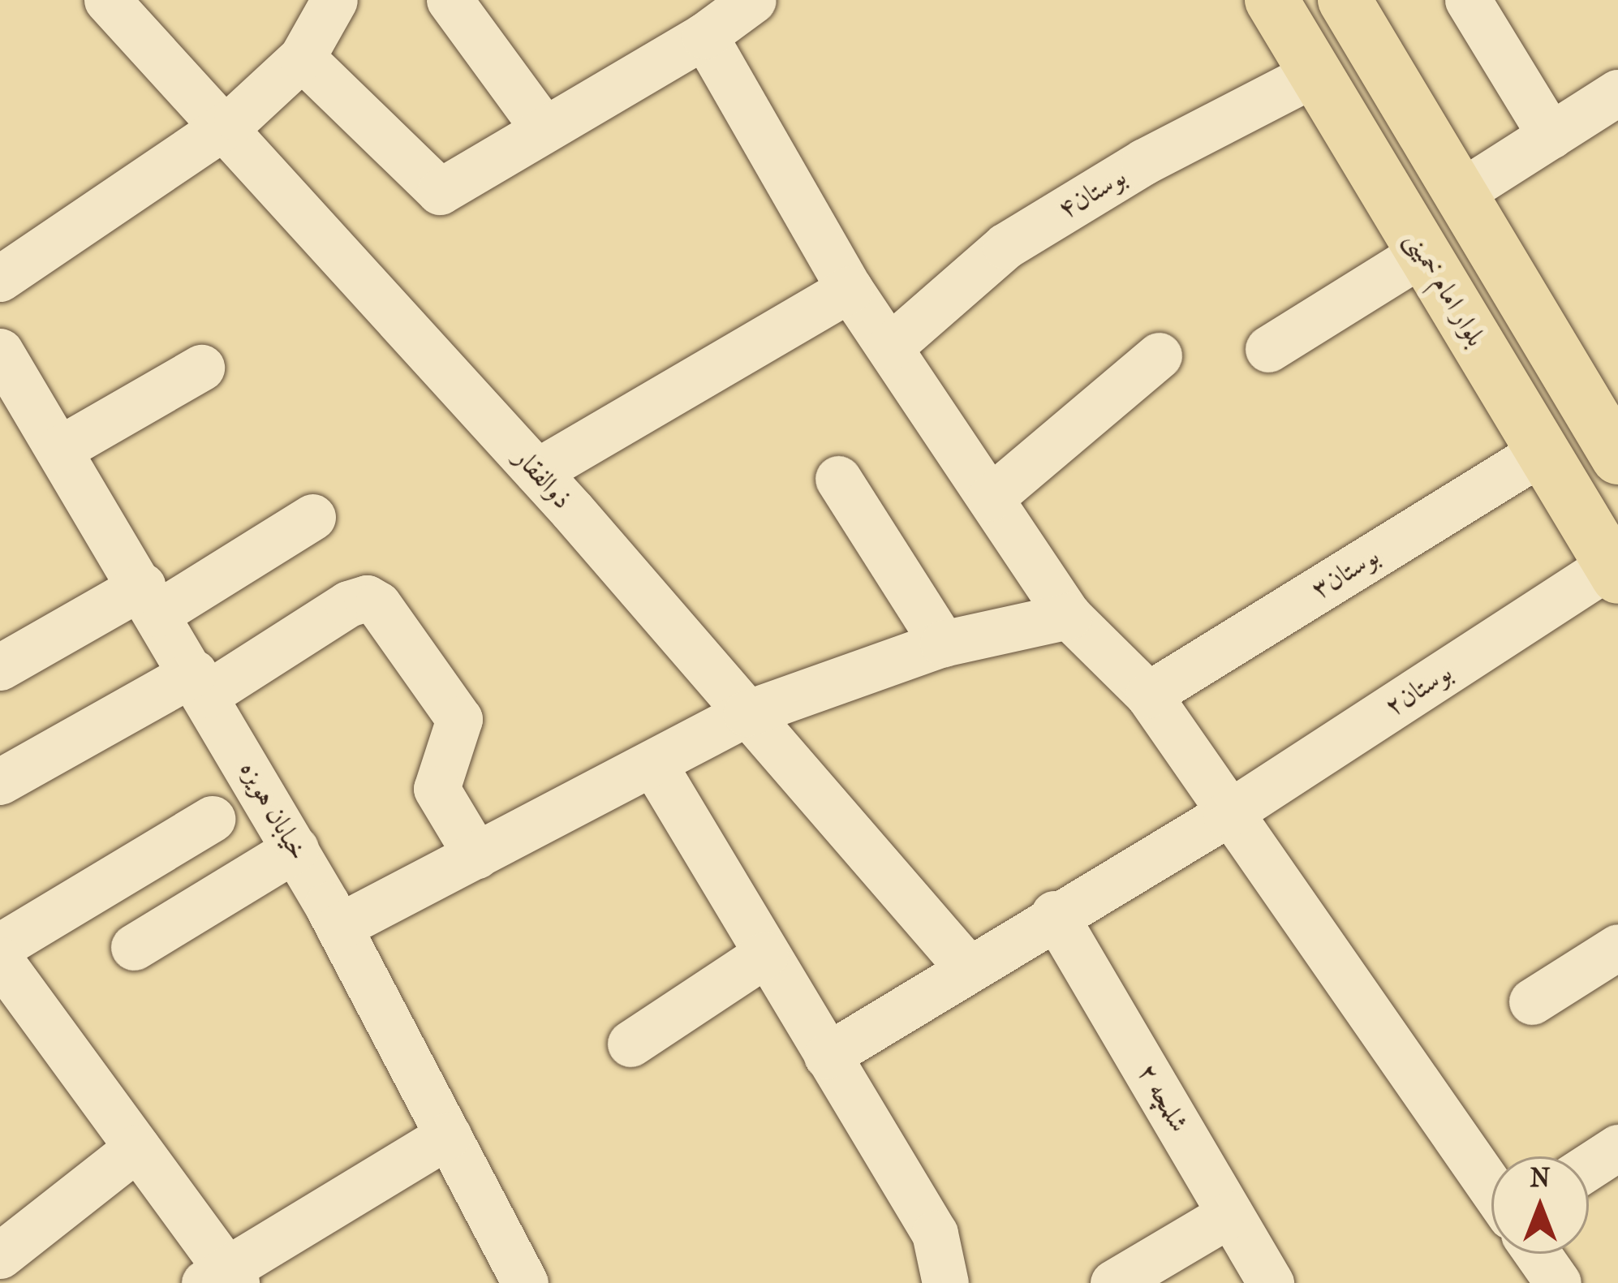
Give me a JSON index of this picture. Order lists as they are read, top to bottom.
{
  "streets": {
    "main road": ["بلوار امام خمینی"],
    "street": [
      "بوستان۴",
      "ذوالفقار",
      "بوستان۳",
      "بوستان۲",
      "خیابان هویزه",
      "شلمچه ۲"
    ]
  },
  "crossings": [
    ["بوستان۴", "بلوار امام خمینی"],
    ["بلوار امام خمینی", "بوستان۳"],
    ["بلوار امام خمینی", "بوستان۲"],
    ["ذوالفقار", "بوستان۲"],
    ["بوستان۲", "شلمچه ۲"]
  ],
  "north": "top"
}
